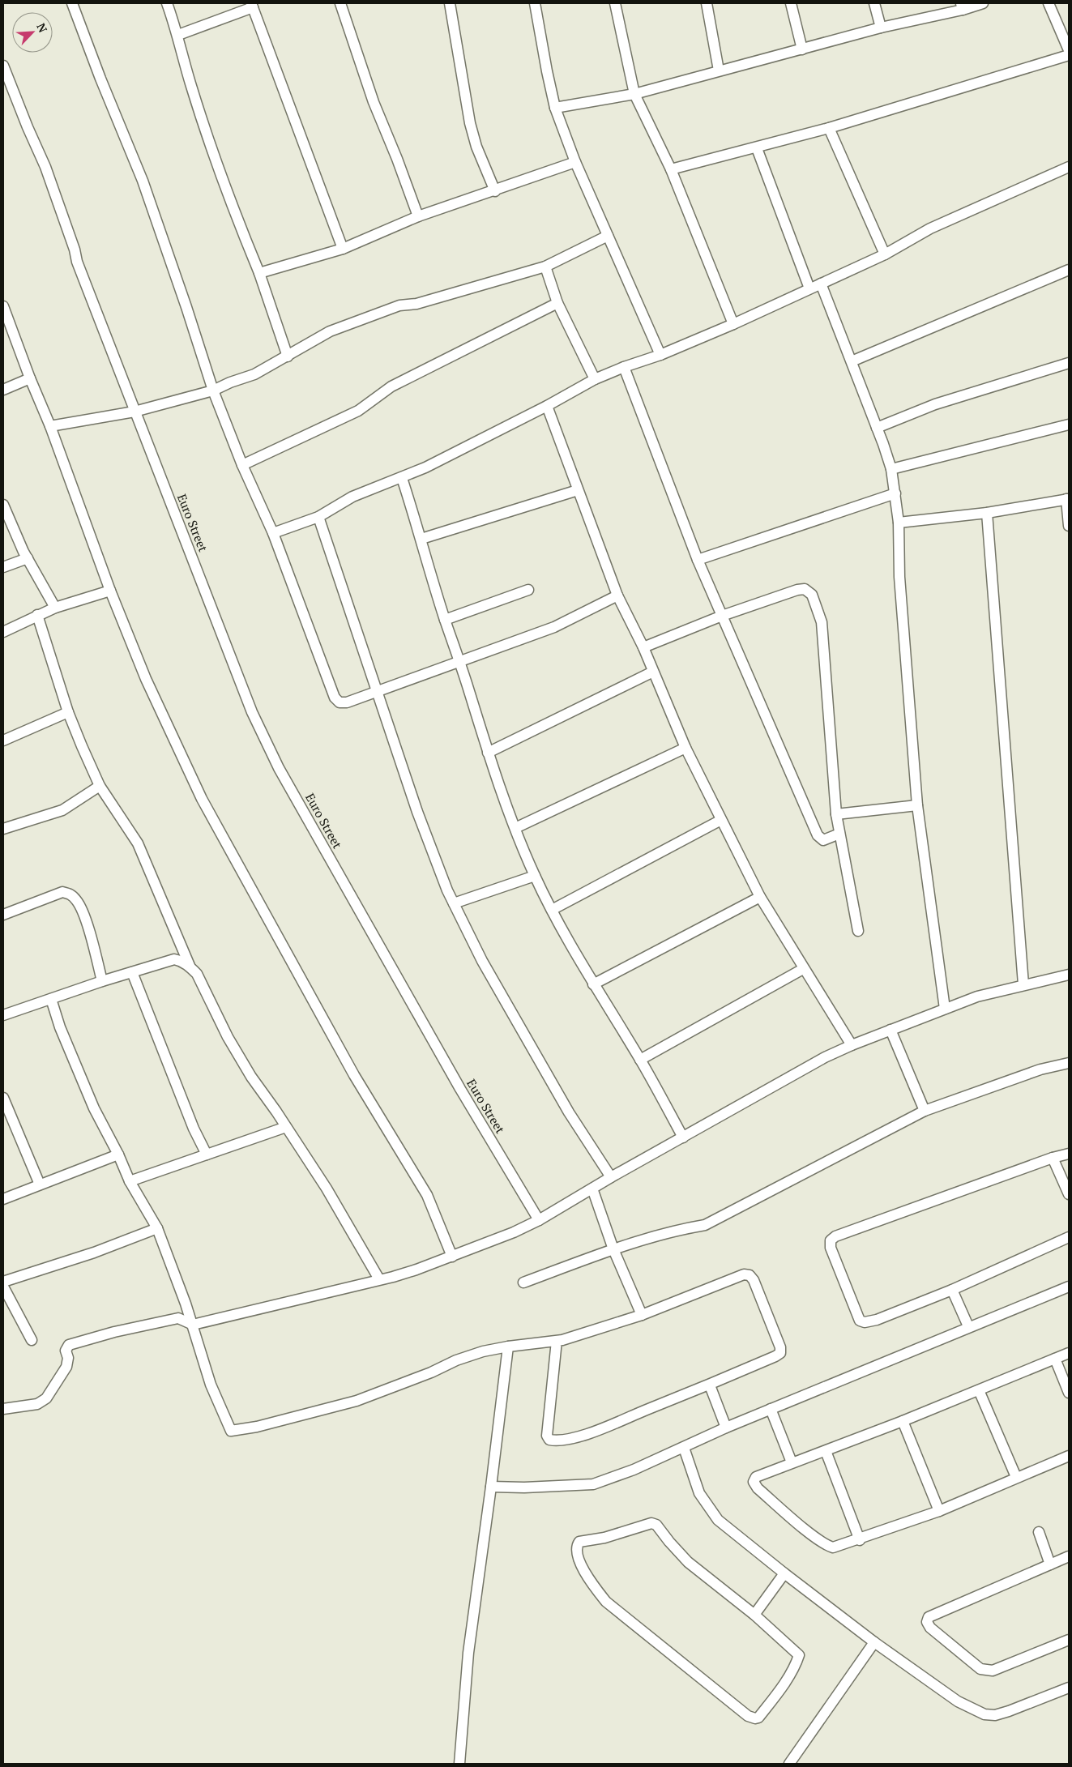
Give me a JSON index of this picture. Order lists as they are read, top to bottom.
{
  "streets": {
    "street": ["Euro Street"]
  },
  "north": "top right"
}
